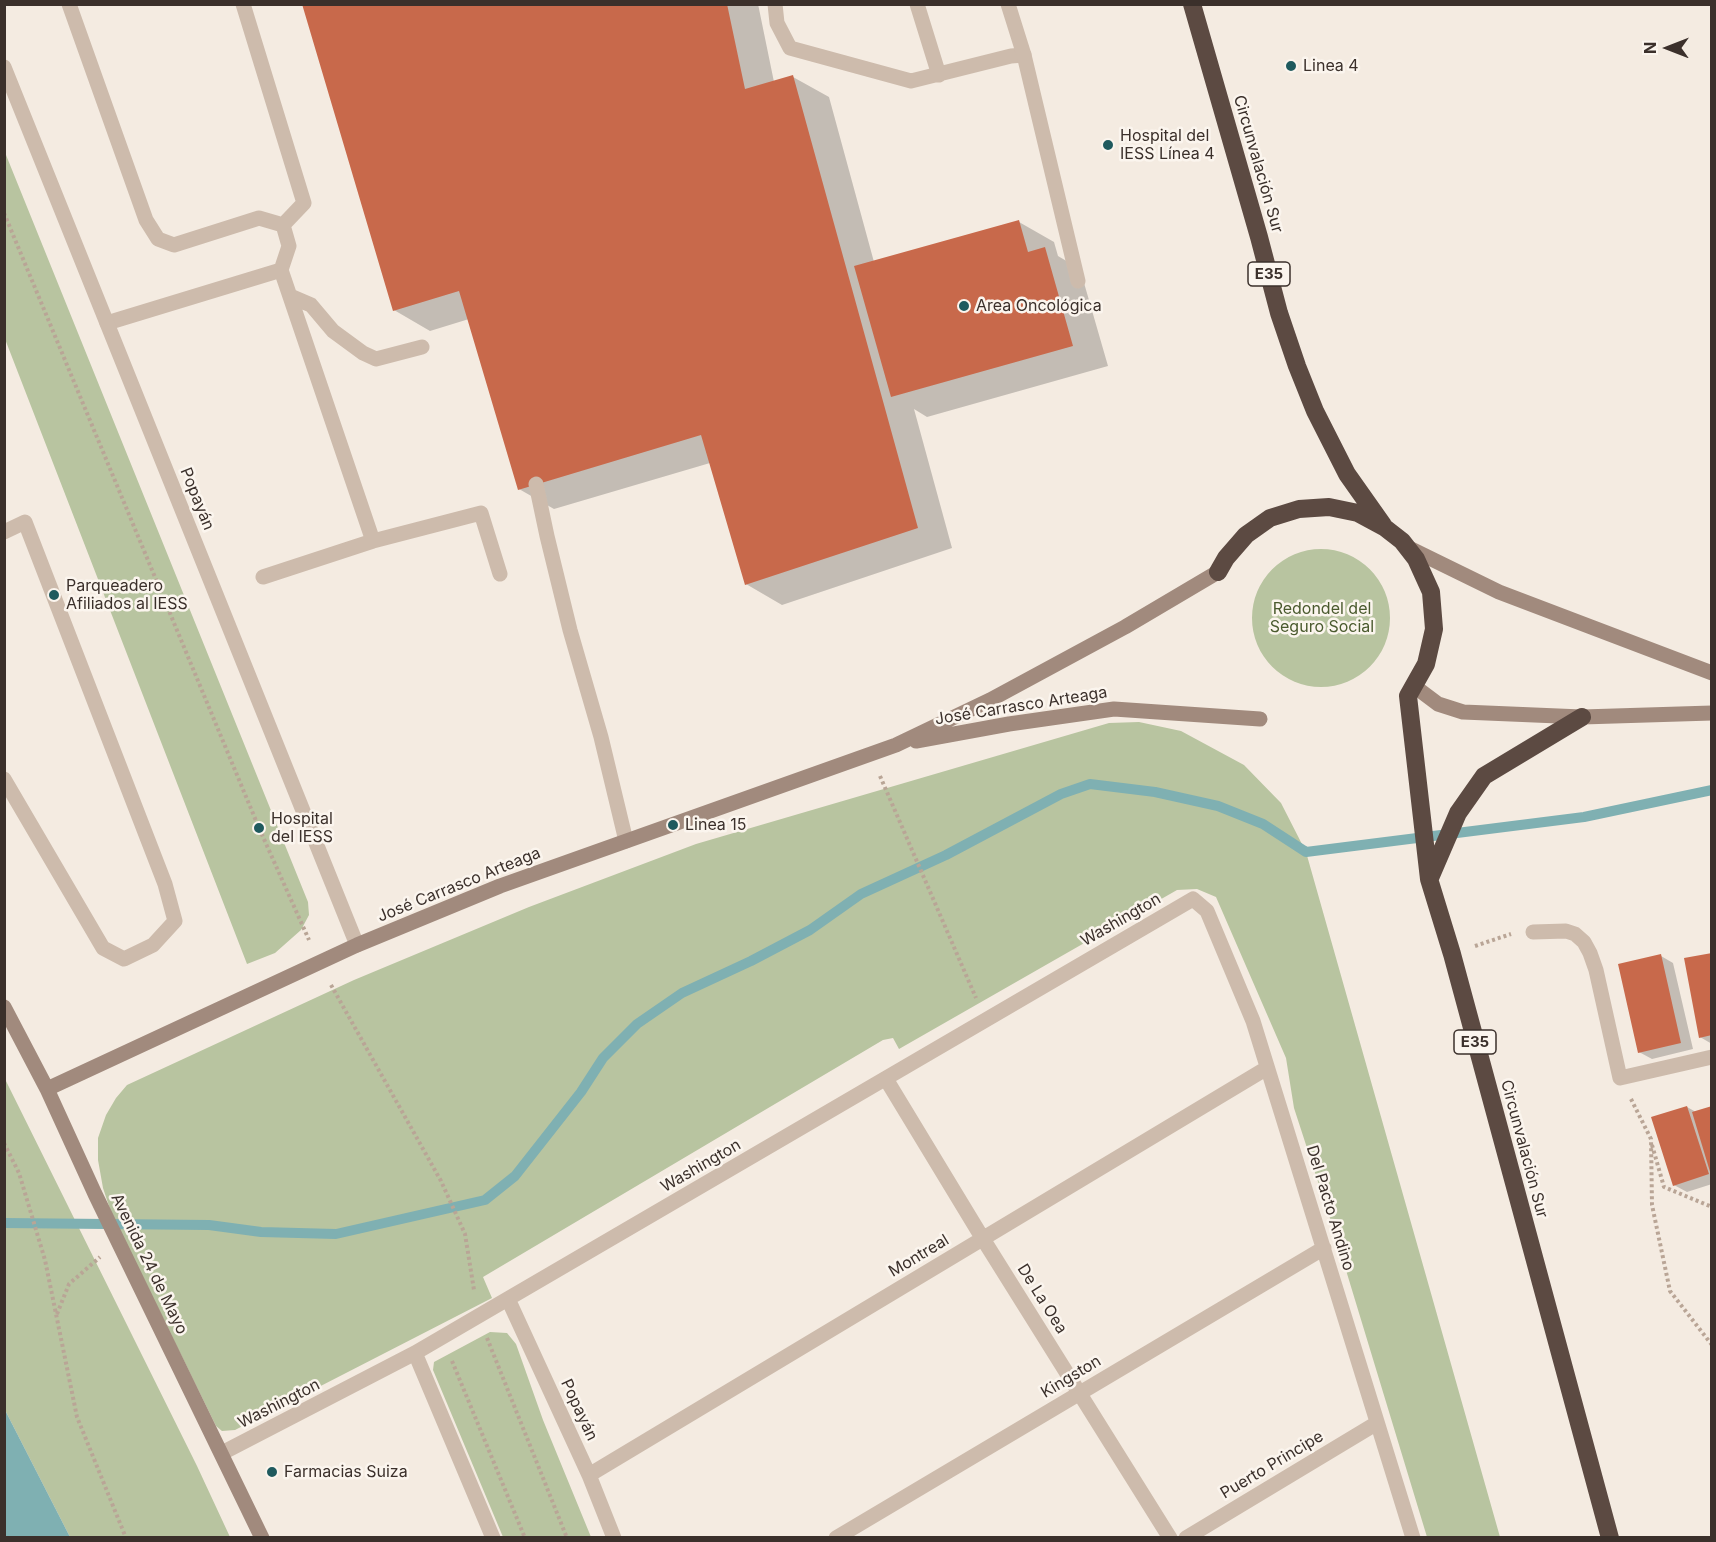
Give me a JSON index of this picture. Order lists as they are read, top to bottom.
{
  "streets": {
    "highway": ["Circunvalación Sur", "E35"],
    "main road": ["José Carrasco Arteaga", "Avenida 24 de Mayo"],
    "street": [
      "Popayán",
      "Washington",
      "Del Pacto Andino",
      "Montreal",
      "De La Oea",
      "Kingston",
      "Puerto Principe"
    ]
  },
  "crossings": [
    ["Circunvalación Sur", "E35"],
    ["E35", "José Carrasco Arteaga"],
    ["Popayán", "José Carrasco Arteaga"],
    ["Popayán", "Washington"],
    ["Popayán", "Montreal"],
    ["José Carrasco Arteaga", "Avenida 24 de Mayo"],
    ["Washington", "Del Pacto Andino"],
    ["Washington", "Avenida 24 de Mayo"],
    ["Washington", "De La Oea"],
    ["Del Pacto Andino", "Montreal"],
    ["Del Pacto Andino", "Kingston"],
    ["Del Pacto Andino", "Puerto Principe"],
    ["Montreal", "De La Oea"],
    ["De La Oea", "Kingston"]
  ],
  "parks": ["Redondel del Seguro Social"],
  "places": [
    "Linea 4",
    "Hospital del IESS Línea 4",
    "Area Oncológica",
    "Parqueadero Afiliados al IESS",
    "Linea 15",
    "Hospital del IESS",
    "Farmacias Suiza"
  ],
  "north": "left"
}
